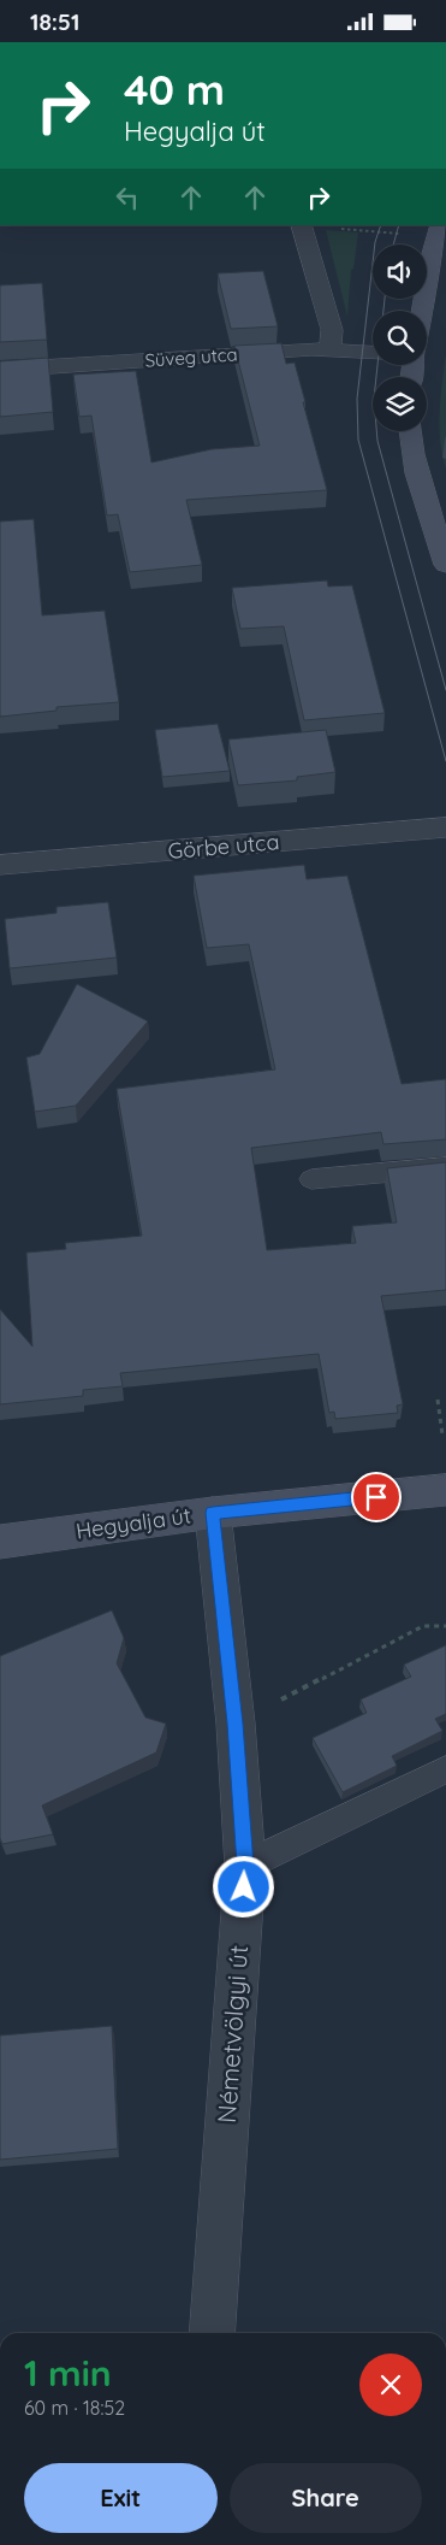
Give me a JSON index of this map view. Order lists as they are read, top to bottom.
{
  "streets": {
    "street": [
      "Süveg utca",
      "Görbe utca",
      "Hegyalja út",
      "Németvölgyi út"
    ]
  },
  "crossings": [
    ["Hegyalja út", "Németvölgyi út"]
  ],
  "page": {
    "status": "18:51",
    "turn": ["40 m", "Hegyalja út"],
    "heading": ["1 min", "60 m · 18:52"],
    "buttons": ["Exit", "Share"]
  }
}
